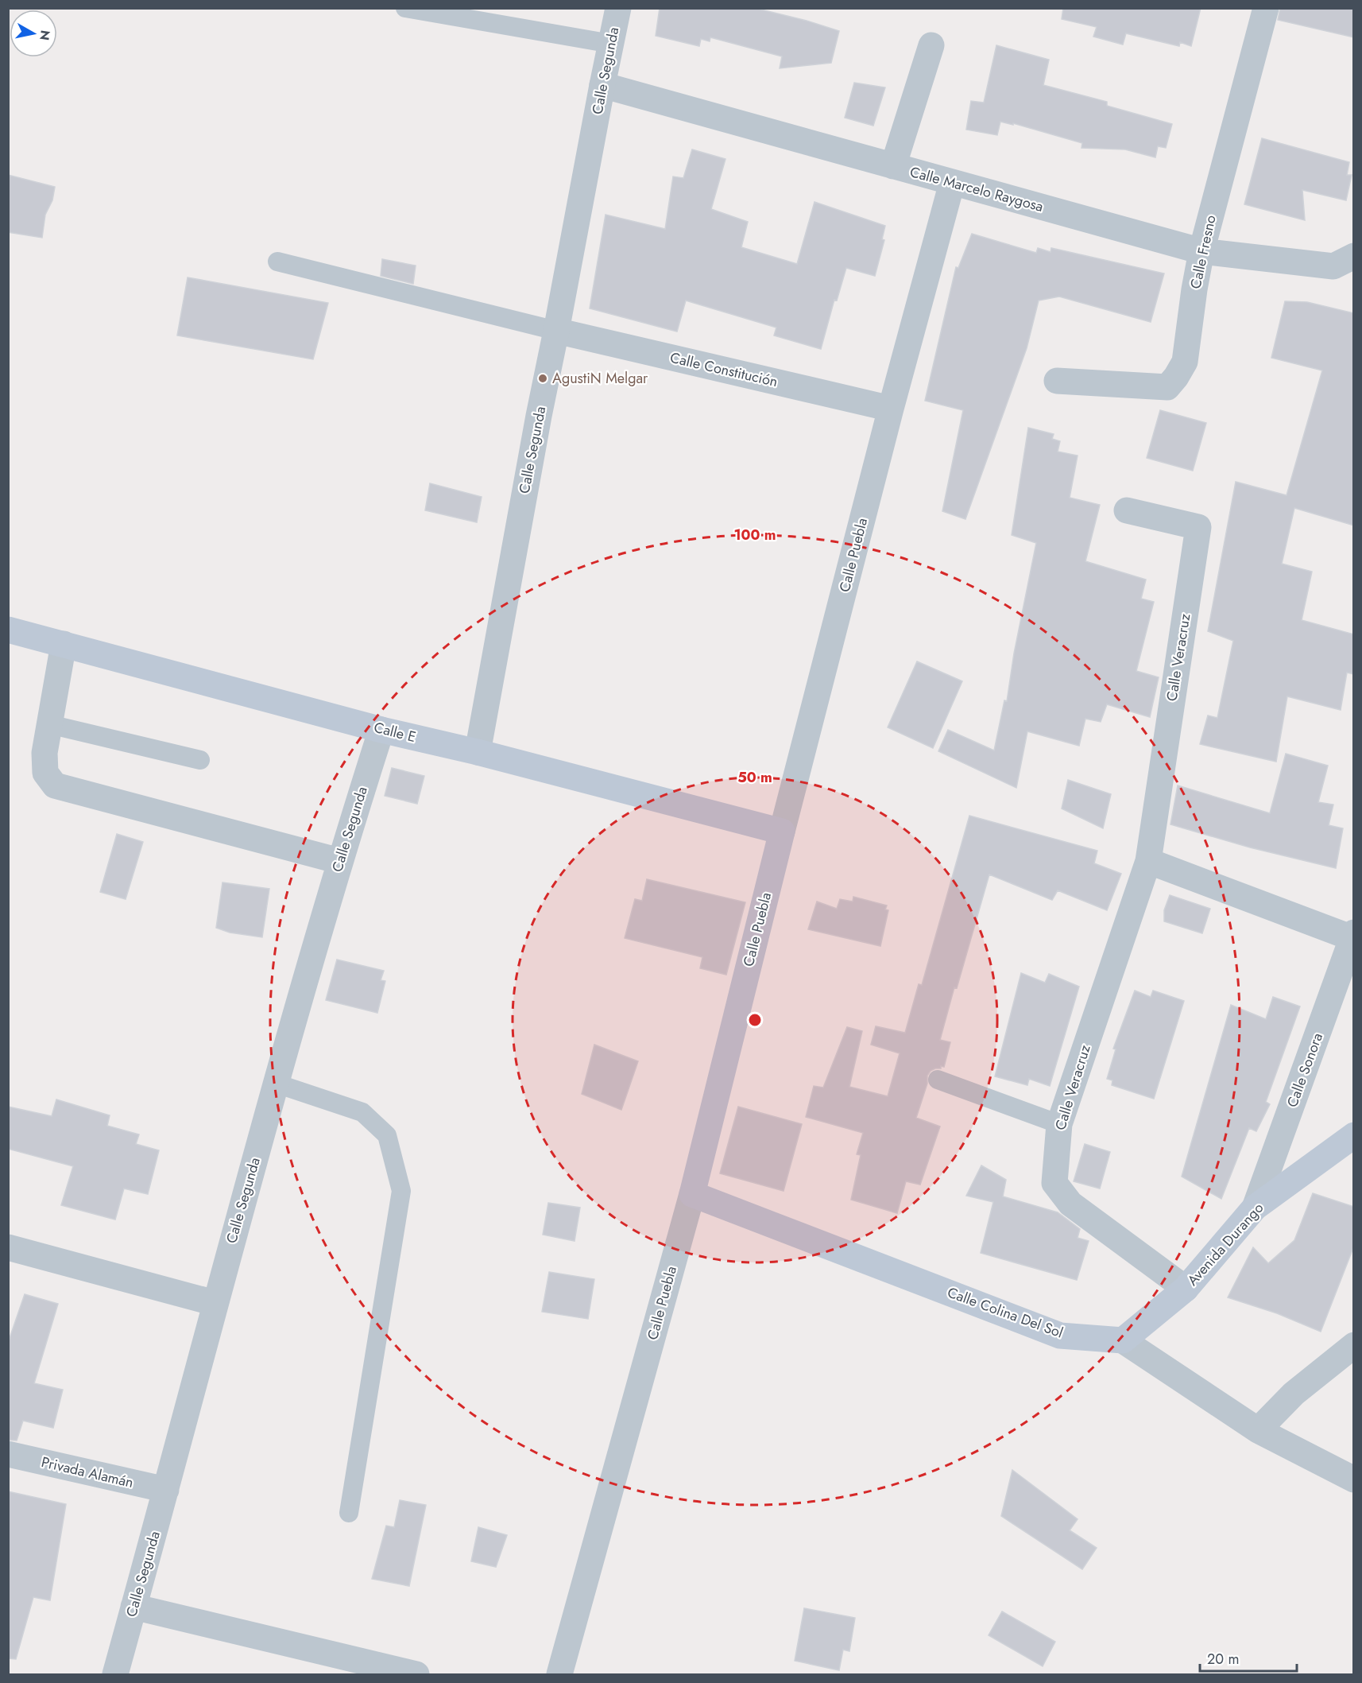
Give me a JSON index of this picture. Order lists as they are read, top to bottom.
{
  "streets": {
    "main road": [
      "Calle Puebla",
      "Calle E",
      "Avenida Durango",
      "Calle Colina Del Sol"
    ],
    "street": [
      "Calle Segunda",
      "Calle Marcelo Raygosa",
      "Calle Fresno",
      "Calle Constitución",
      "Calle Veracruz",
      "Calle Sonora",
      "Privada Alamán"
    ]
  },
  "crossings": [
    ["Calle Segunda", "Calle Marcelo Raygosa"],
    ["Calle Segunda", "Calle Constitución"],
    ["Calle Segunda", "Calle E"],
    ["Calle Segunda", "Privada Alamán"],
    ["Calle Marcelo Raygosa", "Calle Fresno"],
    ["Calle Marcelo Raygosa", "Calle Puebla"],
    ["Calle Constitución", "Calle Puebla"],
    ["Calle Puebla", "Calle E"],
    ["Calle Puebla", "Calle Colina Del Sol"],
    ["Calle Veracruz", "Avenida Durango"],
    ["Calle Sonora", "Avenida Durango"],
    ["Avenida Durango", "Calle Colina Del Sol"]
  ],
  "places": ["AgustiN Melgar"],
  "scale_bar": "20 m",
  "north": "right",
  "rings": ["100 m", "50 m"]
}
